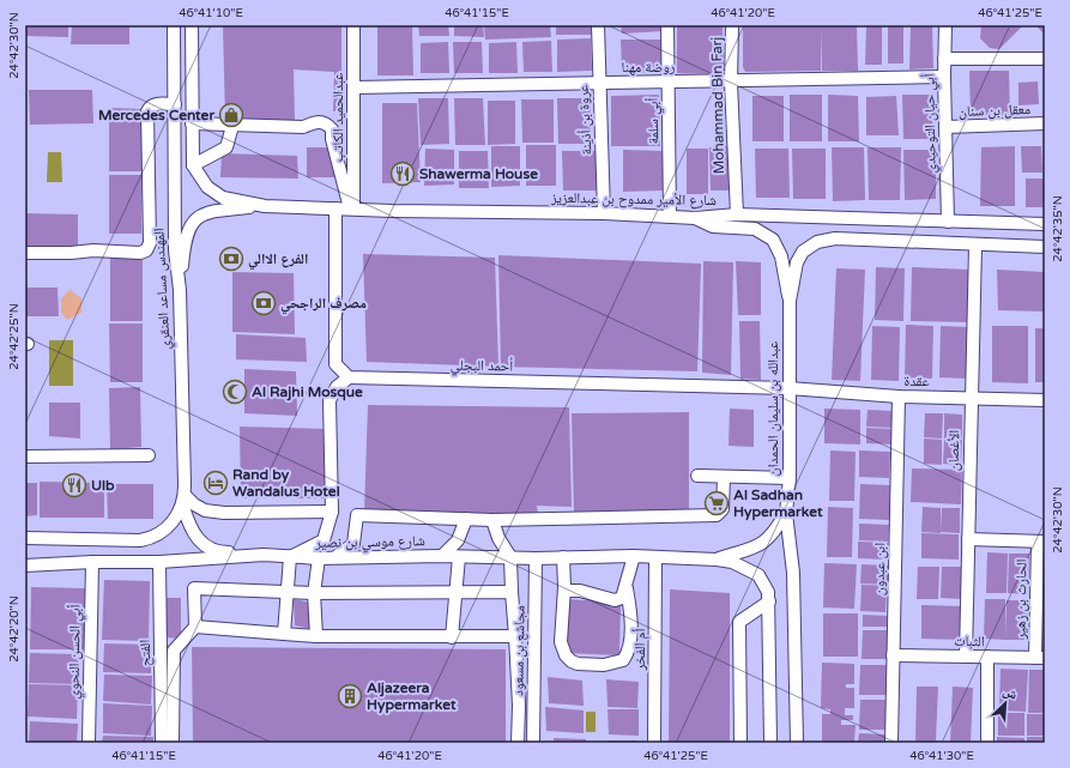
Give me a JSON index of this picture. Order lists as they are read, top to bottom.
{
  "streets": {
    "street": [
      "روضة مهنا",
      "Mohammad Bin Farj",
      "معقل بن سنان",
      "عبدالحميد الكاتب",
      "عروة بن أذينة",
      "أبي سلمة",
      "أبي حيان التوحيدي",
      "شارع الأمير ممدوح بن عبدالعزيز",
      "المهندس مساعد العنقري",
      "أحمد البجلي",
      "عقدة",
      "عبدالله بن سليمان الحمدان",
      "الأغصان",
      "شارع موسي بن نصير",
      "ابن عبدون",
      "الحارث بن زهير",
      "الثبات",
      "أم الفخر",
      "مجاشع بن مسعود",
      "أبي الحسن النحوي",
      "الفتح"
    ]
  },
  "crossings": [
    ["روضة مهنا", "Mohammad Bin Farj"],
    ["روضة مهنا", "عبدالحميد الكاتب"],
    ["روضة مهنا", "عروة بن أذينة"],
    ["روضة مهنا", "أبي سلمة"],
    ["روضة مهنا", "أبي حيان التوحيدي"],
    ["Mohammad Bin Farj", "شارع الأمير ممدوح بن عبدالعزيز"],
    ["معقل بن سنان", "أبي حيان التوحيدي"],
    ["عبدالحميد الكاتب", "شارع الأمير ممدوح بن عبدالعزيز"],
    ["عروة بن أذينة", "شارع الأمير ممدوح بن عبدالعزيز"],
    ["أبي سلمة", "شارع الأمير ممدوح بن عبدالعزيز"],
    ["أبي حيان التوحيدي", "شارع الأمير ممدوح بن عبدالعزيز"],
    ["المهندس مساعد العنقري", "شارع موسي بن نصير"],
    ["أحمد البجلي", "عقدة"],
    ["أحمد البجلي", "عبدالله بن سليمان الحمدان"],
    ["عقدة", "عبدالله بن سليمان الحمدان"],
    ["عقدة", "الأغصان"],
    ["عقدة", "ابن عبدون"],
    ["الأغصان", "الثبات"],
    ["شارع موسي بن نصير", "أم الفخر"],
    ["شارع موسي بن نصير", "مجاشع بن مسعود"],
    ["شارع موسي بن نصير", "أبي الحسن النحوي"],
    ["شارع موسي بن نصير", "الفتح"],
    ["ابن عبدون", "الثبات"],
    ["الحارث بن زهير", "الثبات"]
  ],
  "places": {
    "shop": ["Mercedes Center"],
    "restaurant": ["Shawerma House", "Ulb"],
    "bank": ["الفرع الاالي", "مصرف الراجحي"],
    "mosque": ["Al Rajhi Mosque"],
    "hotel": ["Rand by Wandalus Hotel"],
    "supermarket": ["Al Sadhan Hypermarket"],
    "building": ["Aljazeera Hypermarket"]
  },
  "north": "top right",
  "coordinates": [
    "46°41'10\"E",
    "46°41'15\"E",
    "46°41'20\"E",
    "46°41'25\"E",
    "24°42'30\"N",
    "24°42'35\"N",
    "24°42'25\"N",
    "24°42'20\"N",
    "46°41'30\"E"
  ]
}
